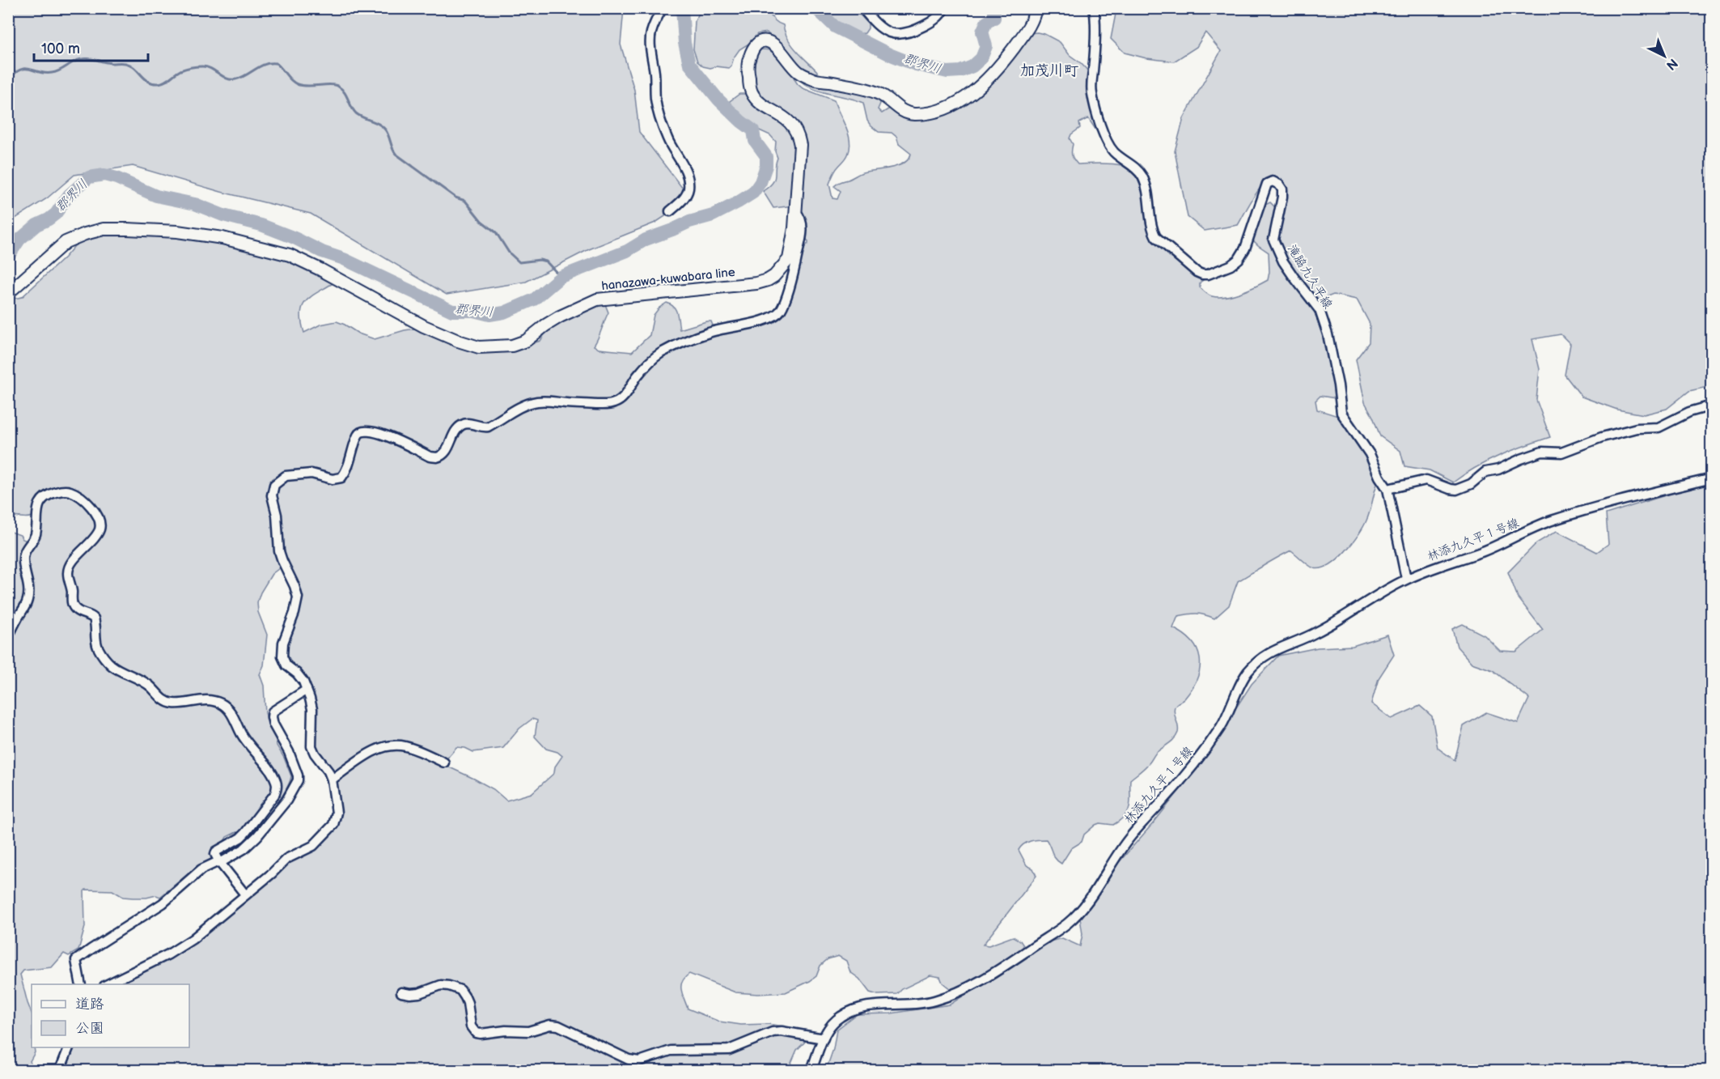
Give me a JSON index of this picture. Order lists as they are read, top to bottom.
{
  "streets": {
    "main road": ["hanazawa-kuwabara line"],
    "street": ["滝脇九久平線", "林添九久平１号線"]
  },
  "crossings": [
    ["滝脇九久平線", "林添九久平１号線"]
  ],
  "districts": ["加茂川町"],
  "water": ["郡界川"],
  "legend": ["道路", "公園"],
  "scale_bar": "100 m",
  "north": "bottom right"
}
